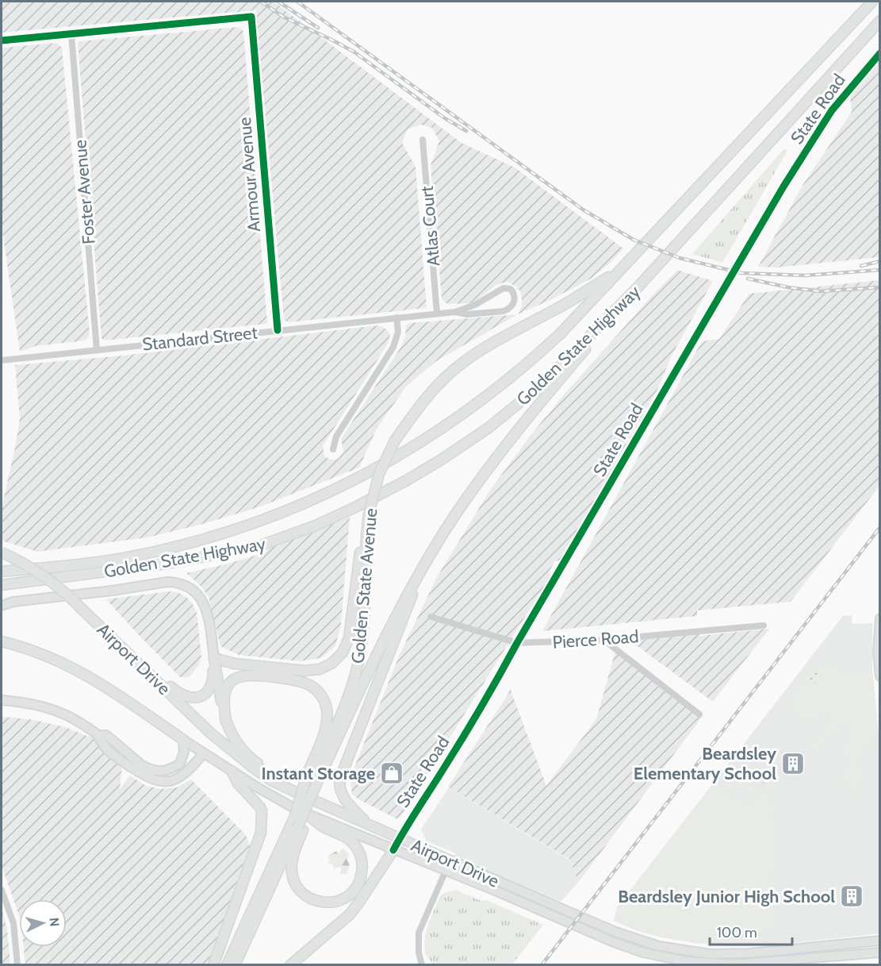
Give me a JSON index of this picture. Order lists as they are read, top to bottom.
{
  "streets": {
    "highway": ["Golden State Highway", "Golden State Avenue", "Airport Drive"],
    "street": [
      "State Road",
      "Armour Avenue",
      "Foster Avenue",
      "Atlas Court",
      "Standard Street",
      "Pierce Road"
    ]
  },
  "crossings": [
    ["State Road", "Pierce Road"],
    ["State Road", "Airport Drive"],
    ["Armour Avenue", "Foster Avenue"],
    ["Armour Avenue", "Standard Street"],
    ["Foster Avenue", "Standard Street"],
    ["Atlas Court", "Standard Street"],
    ["Golden State Highway", "Golden State Avenue"]
  ],
  "places": {
    "building": ["Beardsley Elementary School", "Beardsley Junior High School"],
    "shop": ["Instant Storage"]
  },
  "scale_bar": "100 m",
  "north": "right"
}
